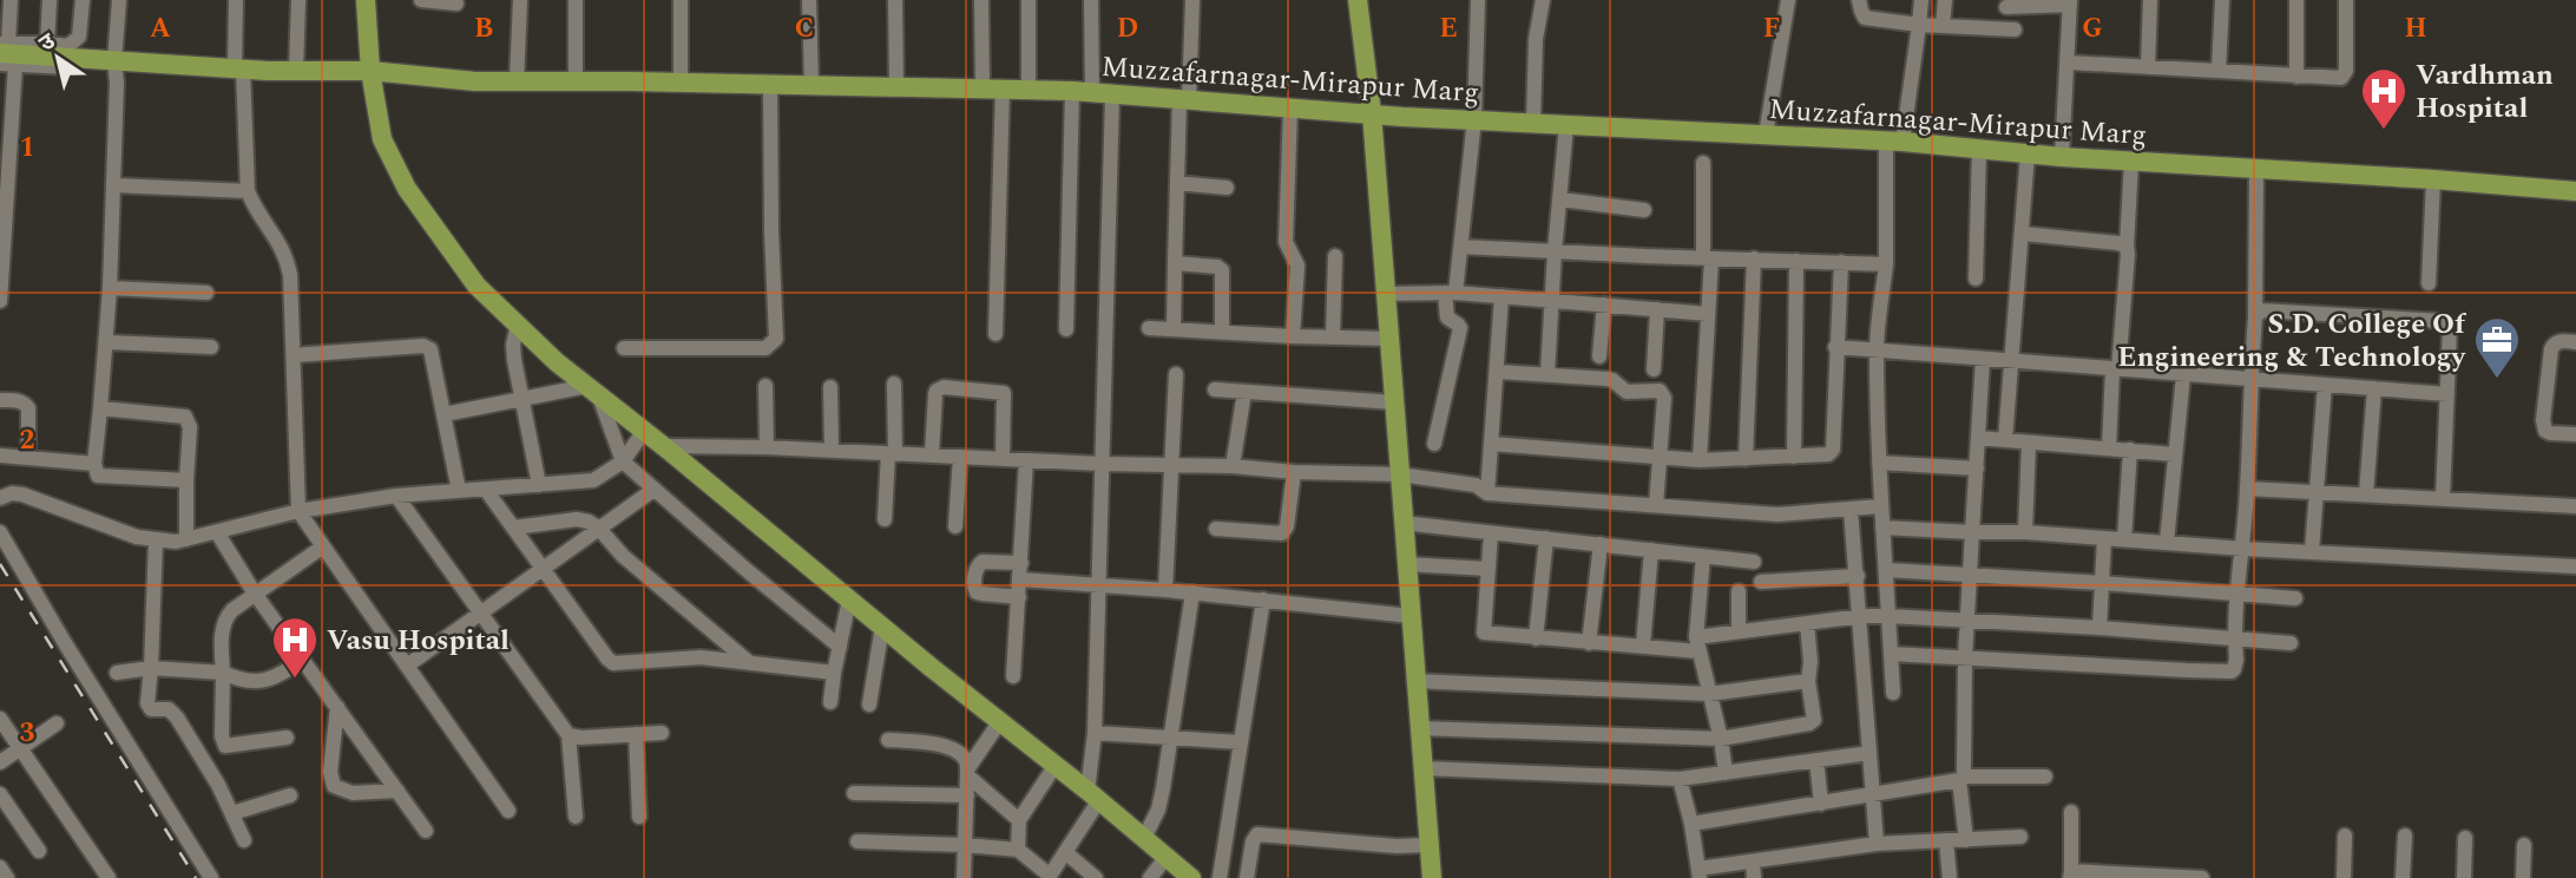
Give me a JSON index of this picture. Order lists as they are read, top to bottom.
{
  "streets": {
    "main road": ["Muzzafarnagar-Mirapur Marg"]
  },
  "places": {
    "hospital": ["Vardhman Hospital", "Vasu Hospital"],
    "office": ["S.D. College Of Engineering & Technology"]
  },
  "north": "top left",
  "grid": {
    "columns": [
      "A",
      "B",
      "C",
      "D",
      "E",
      "F",
      "G",
      "H"
    ],
    "rows": ["1", "2", "3"]
  }
}
